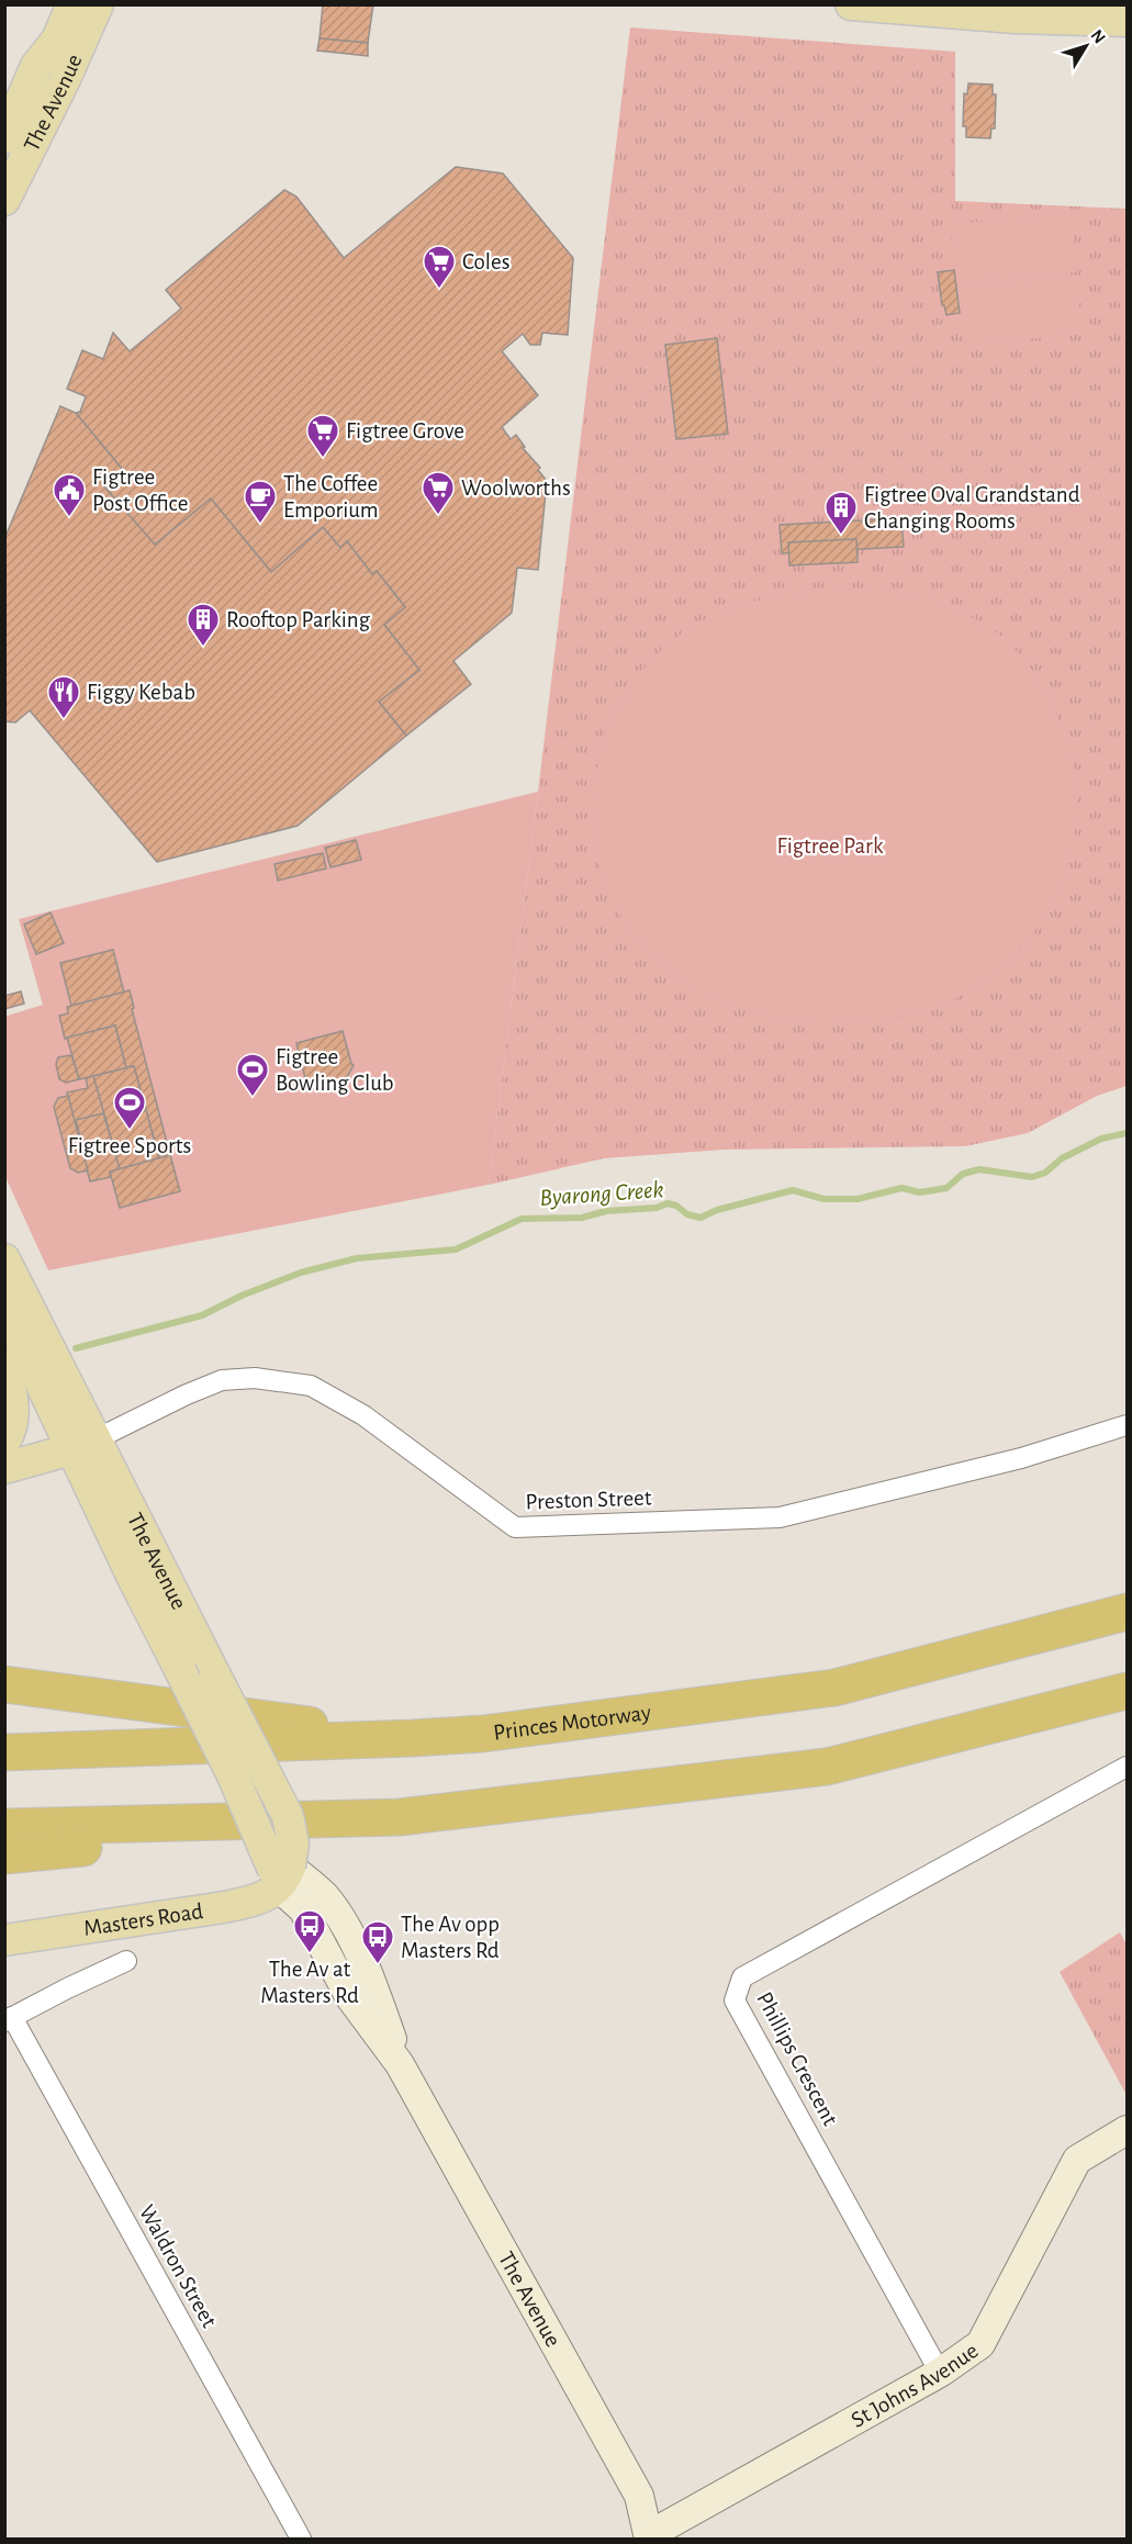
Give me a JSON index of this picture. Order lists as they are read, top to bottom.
{
  "streets": {
    "highway": ["Princes Motorway"],
    "main road": ["The Avenue", "Masters Road", "St Johns Avenue"],
    "street": ["Preston Street", "Phillips Crescent", "Waldron Street"]
  },
  "crossings": [
    ["The Avenue", "Preston Street"],
    ["The Avenue", "Masters Road"],
    ["The Avenue", "St Johns Avenue"],
    ["Phillips Crescent", "St Johns Avenue"]
  ],
  "water": ["Byarong Creek"],
  "parks": ["Figtree Park"],
  "places": {
    "supermarket": ["Coles", "Figtree Grove", "Woolworths"],
    "public building": ["Figtree Post Office"],
    "cafe": ["The Coffee Emporium"],
    "building": ["Figtree Oval Grandstand Changing Rooms", "Rooftop Parking"],
    "restaurant": ["Figgy Kebab"],
    "sports": ["Figtree Bowling Club", "Figtree Sports"],
    "bus stop": ["The Av at Masters Rd", "The Av opp Masters Rd"]
  },
  "north": "top right"
}
